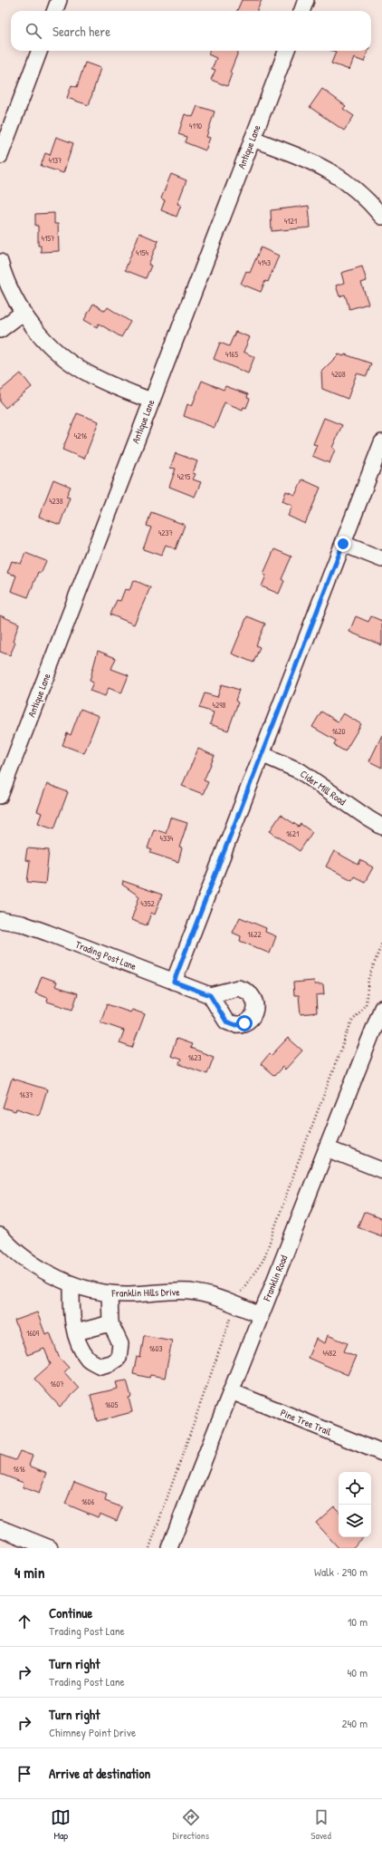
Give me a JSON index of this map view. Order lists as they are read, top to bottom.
{
  "streets": {
    "street": [
      "Antique Lane",
      "Cider Mill Road",
      "Trading Post Lane",
      "Franklin Road",
      "Franklin Hills Drive",
      "Pine Tree Trail"
    ]
  },
  "crossings": [
    ["Franklin Road", "Franklin Hills Drive"],
    ["Franklin Road", "Pine Tree Trail"]
  ],
  "house_numbers": [
    "4110",
    "4137",
    "4121",
    "4157",
    "4154",
    "4143",
    "4165",
    "4208",
    "4216",
    "4215",
    "4238",
    "4237",
    "4298",
    "1620",
    "1621",
    "4334",
    "4352",
    "1622",
    "1623",
    "1637",
    "1609",
    "1603",
    "4482",
    "1607",
    "1605",
    "1616",
    "1606"
  ],
  "page": {
    "search": "Search here",
    "heading": ["4 min", "Walk · 290 m"],
    "list": [
      ["Continue", "Trading Post Lane", "10 m"],
      ["Turn right", "Trading Post Lane", "40 m"],
      ["Turn right", "Chimney Point Drive", "240 m"],
      "Arrive at destination"
    ],
    "nav": ["Map", "Directions", "Saved"]
  }
}
